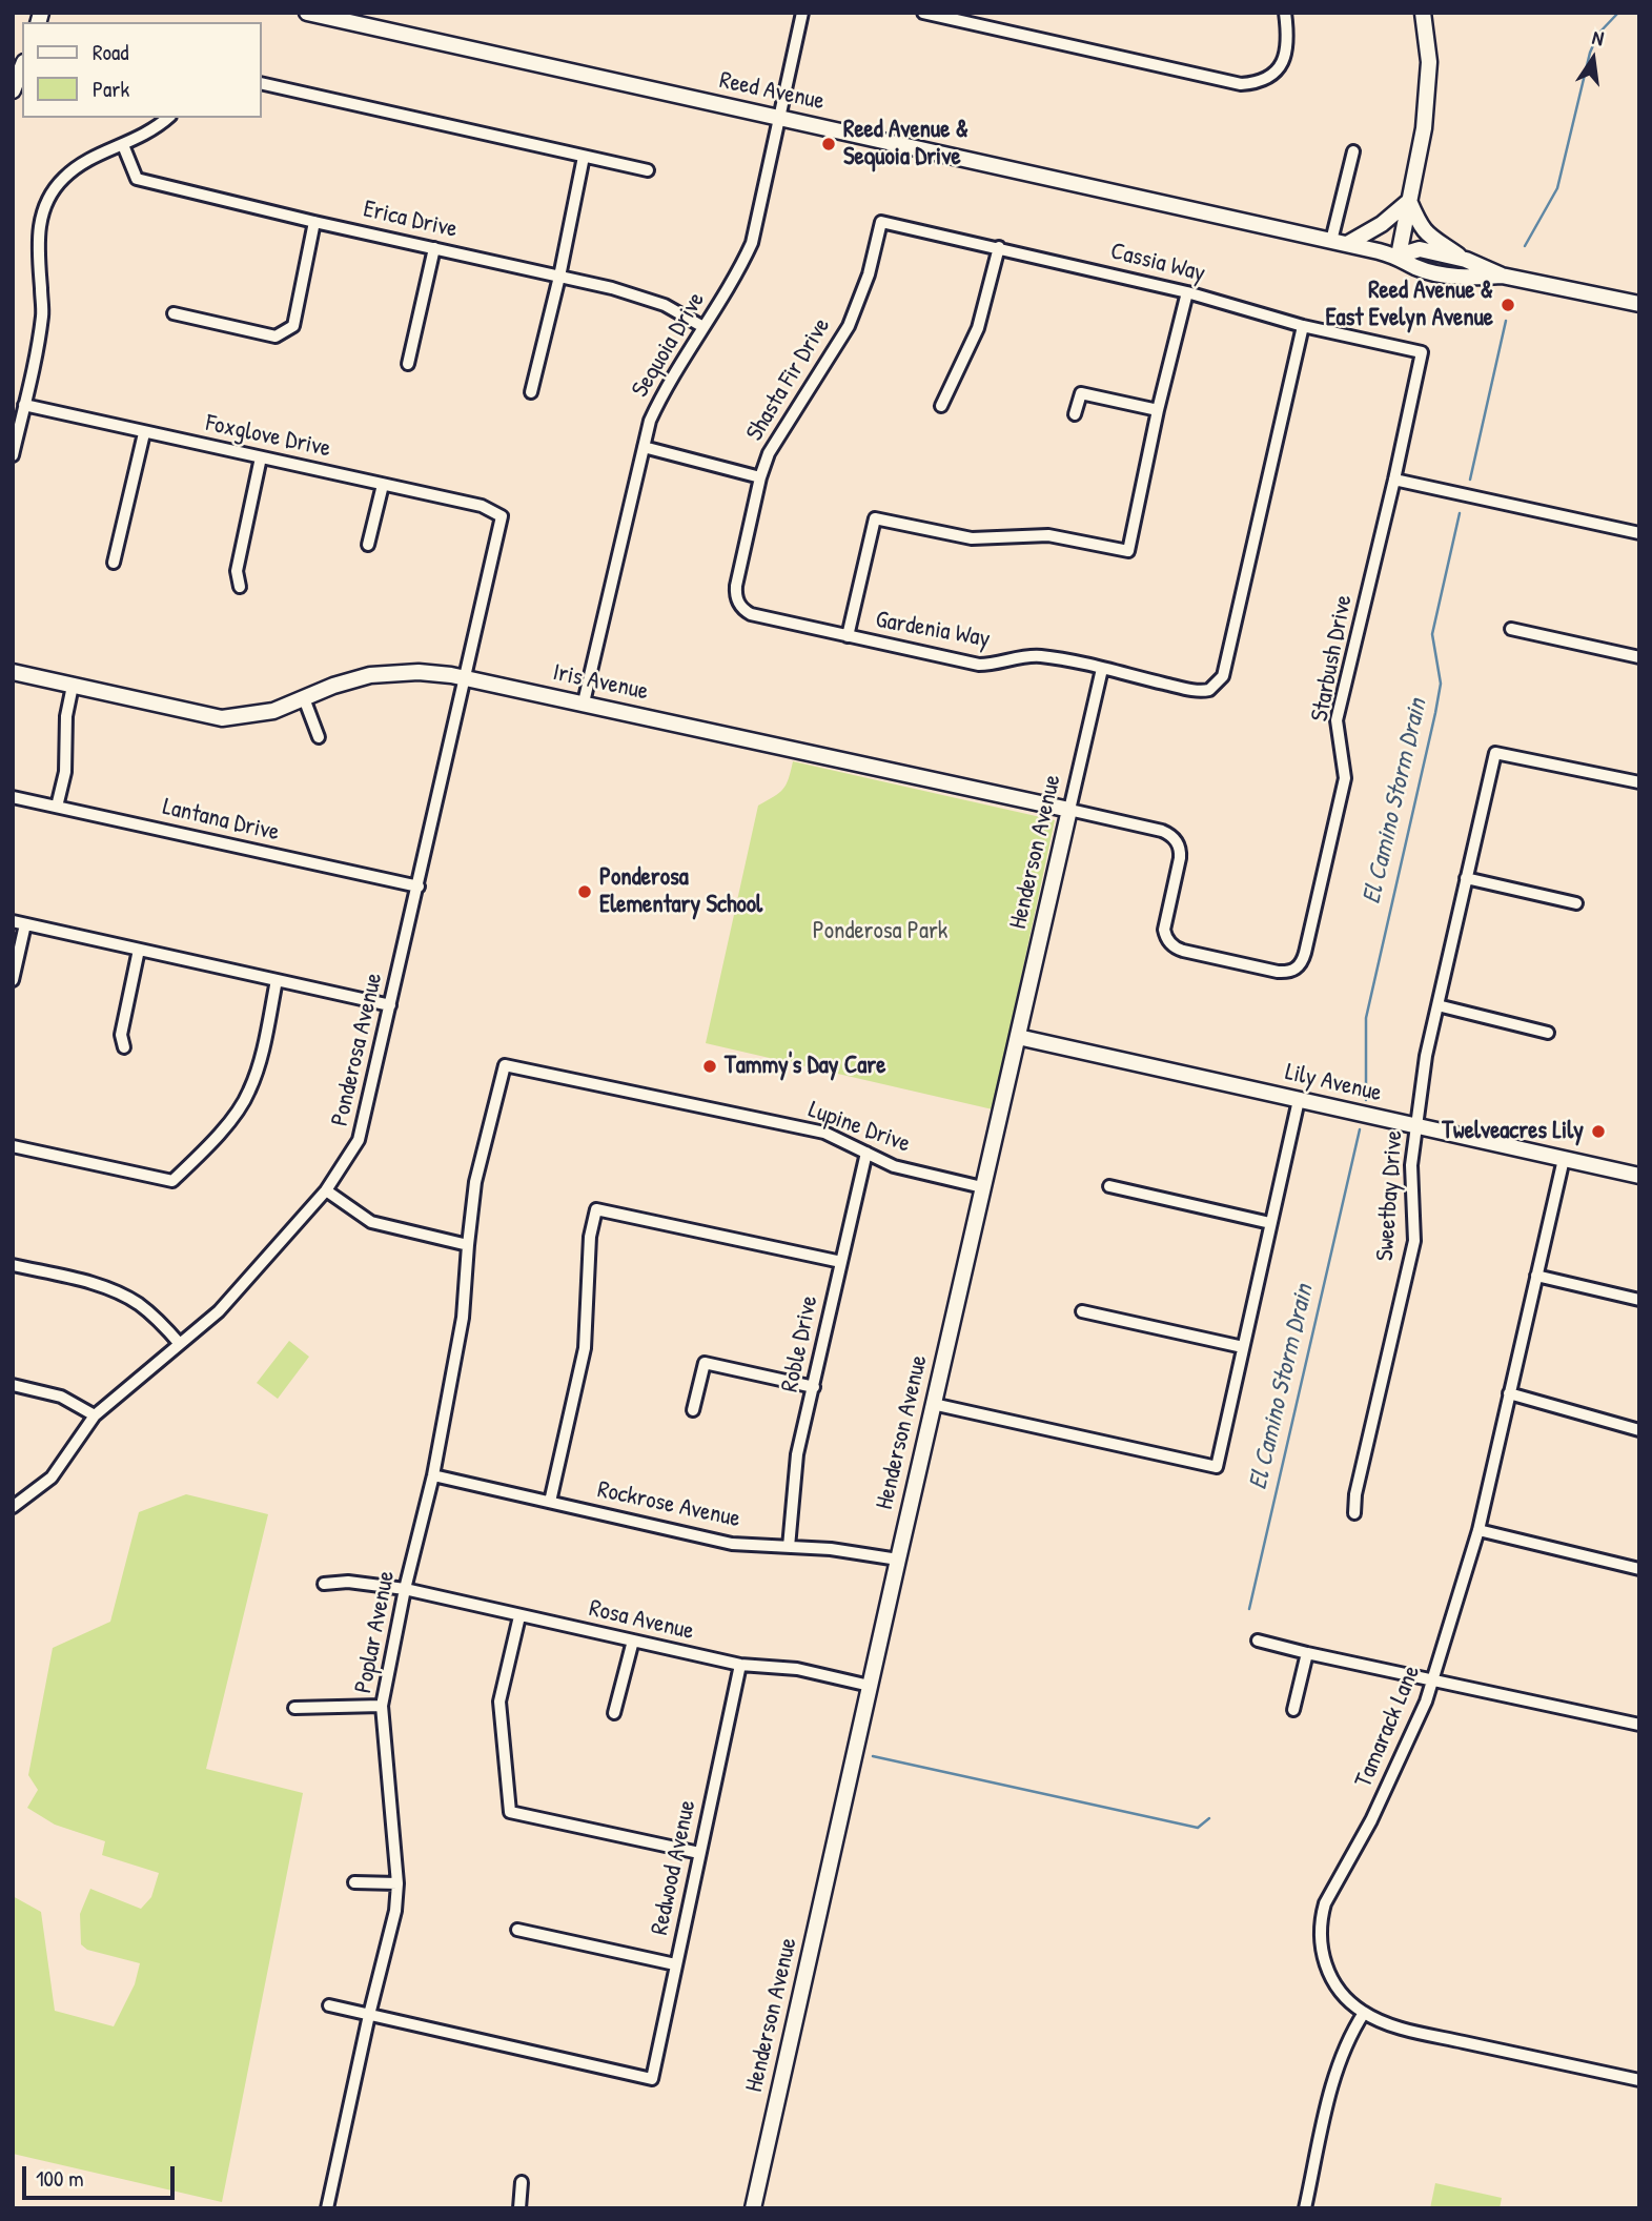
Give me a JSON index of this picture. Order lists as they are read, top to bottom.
{
  "streets": {
    "street": [
      "Reed Avenue",
      "Erica Drive",
      "Cassia Way",
      "Sequoia Drive",
      "Shasta Fir Drive",
      "Foxglove Drive",
      "Gardenia Way",
      "Starbush Drive",
      "Iris Avenue",
      "Lantana Drive",
      "Henderson Avenue",
      "Ponderosa Avenue",
      "Lily Avenue",
      "Lupine Drive",
      "Sweetbay Drive",
      "Roble Drive",
      "Rockrose Avenue",
      "Rosa Avenue",
      "Poplar Avenue",
      "Tamarack Lane",
      "Redwood Avenue"
    ]
  },
  "crossings": [
    ["Reed Avenue", "Sequoia Drive"],
    ["Erica Drive", "Sequoia Drive"],
    ["Cassia Way", "Shasta Fir Drive"],
    ["Cassia Way", "Gardenia Way"],
    ["Cassia Way", "Starbush Drive"],
    ["Sequoia Drive", "Iris Avenue"],
    ["Shasta Fir Drive", "Gardenia Way"],
    ["Foxglove Drive", "Ponderosa Avenue"],
    ["Gardenia Way", "Henderson Avenue"],
    ["Starbush Drive", "Iris Avenue"],
    ["Iris Avenue", "Henderson Avenue"],
    ["Iris Avenue", "Ponderosa Avenue"],
    ["Lantana Drive", "Ponderosa Avenue"],
    ["Henderson Avenue", "Lily Avenue"],
    ["Henderson Avenue", "Lupine Drive"],
    ["Henderson Avenue", "Rockrose Avenue"],
    ["Henderson Avenue", "Rosa Avenue"],
    ["Lily Avenue", "Sweetbay Drive"],
    ["Lily Avenue", "Tamarack Lane"],
    ["Lupine Drive", "Roble Drive"],
    ["Lupine Drive", "Poplar Avenue"],
    ["Roble Drive", "Rockrose Avenue"],
    ["Rockrose Avenue", "Poplar Avenue"],
    ["Rosa Avenue", "Poplar Avenue"],
    ["Rosa Avenue", "Redwood Avenue"],
    ["Poplar Avenue", "Redwood Avenue"]
  ],
  "water": ["El Camino Storm Drain"],
  "parks": ["Ponderosa Park"],
  "places": [
    "Reed Avenue & Sequoia Drive",
    "Reed Avenue & East Evelyn Avenue",
    "Ponderosa Elementary School",
    "Tammy's Day Care",
    "Twelveacres Lily"
  ],
  "legend": ["Road", "Park"],
  "scale_bar": "100 m",
  "north": "top"
}
